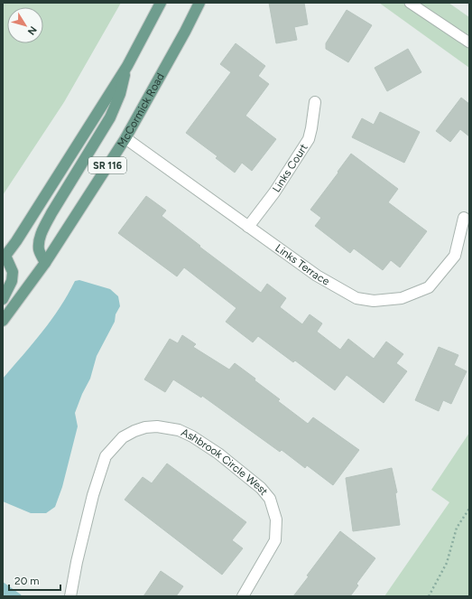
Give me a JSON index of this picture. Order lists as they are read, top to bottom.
{
  "streets": {
    "main road": ["McCormick Road", "SR 116"],
    "street": ["Links Court", "Links Terrace", "Ashbrook Circle West"]
  },
  "crossings": [
    ["McCormick Road", "Links Terrace"],
    ["Links Court", "Links Terrace"]
  ],
  "scale_bar": "20 m",
  "north": "bottom right"
}
